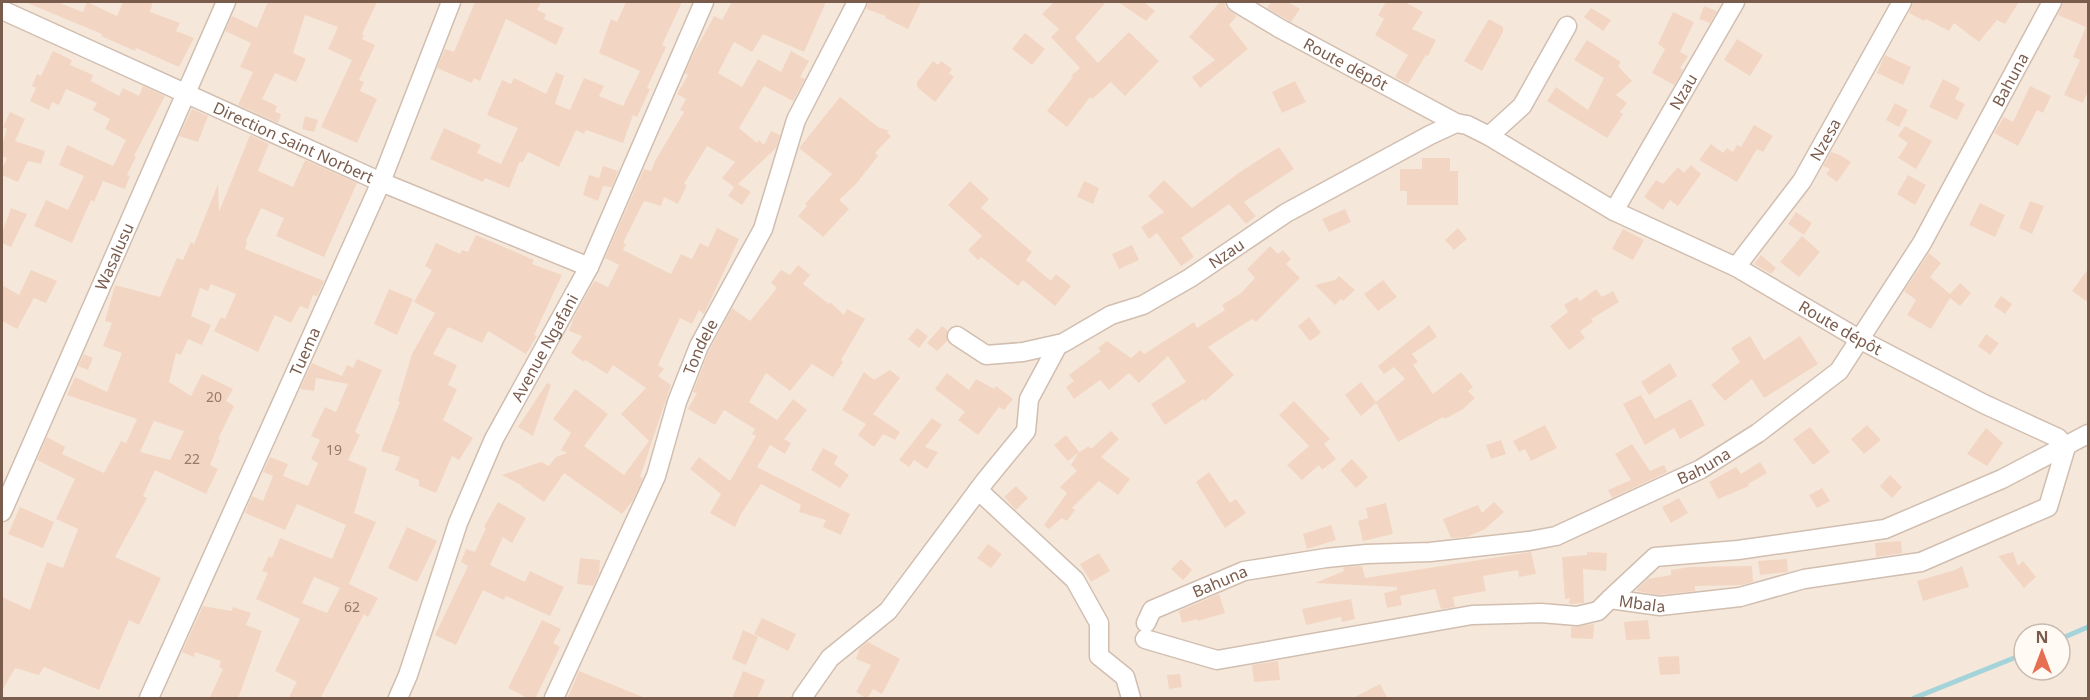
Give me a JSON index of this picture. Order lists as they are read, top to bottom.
{
  "streets": {
    "street": [
      "Route dépôt",
      "Bahuna",
      "Nzau",
      "Nzesa",
      "Direction Saint Norbert",
      "Wasalusu",
      "Avenue Ngafani",
      "Tondele",
      "Tuema",
      "Mbala"
    ]
  },
  "crossings": [
    ["Route dépôt", "Bahuna"],
    ["Route dépôt", "Nzau"],
    ["Route dépôt", "Nzesa"],
    ["Route dépôt", "Mbala"],
    ["Bahuna", "Mbala"],
    ["Direction Saint Norbert", "Wasalusu"],
    ["Direction Saint Norbert", "Avenue Ngafani"],
    ["Direction Saint Norbert", "Tuema"]
  ],
  "house_numbers": [
    "20",
    "19",
    "22",
    "62"
  ],
  "north": "top"
}
